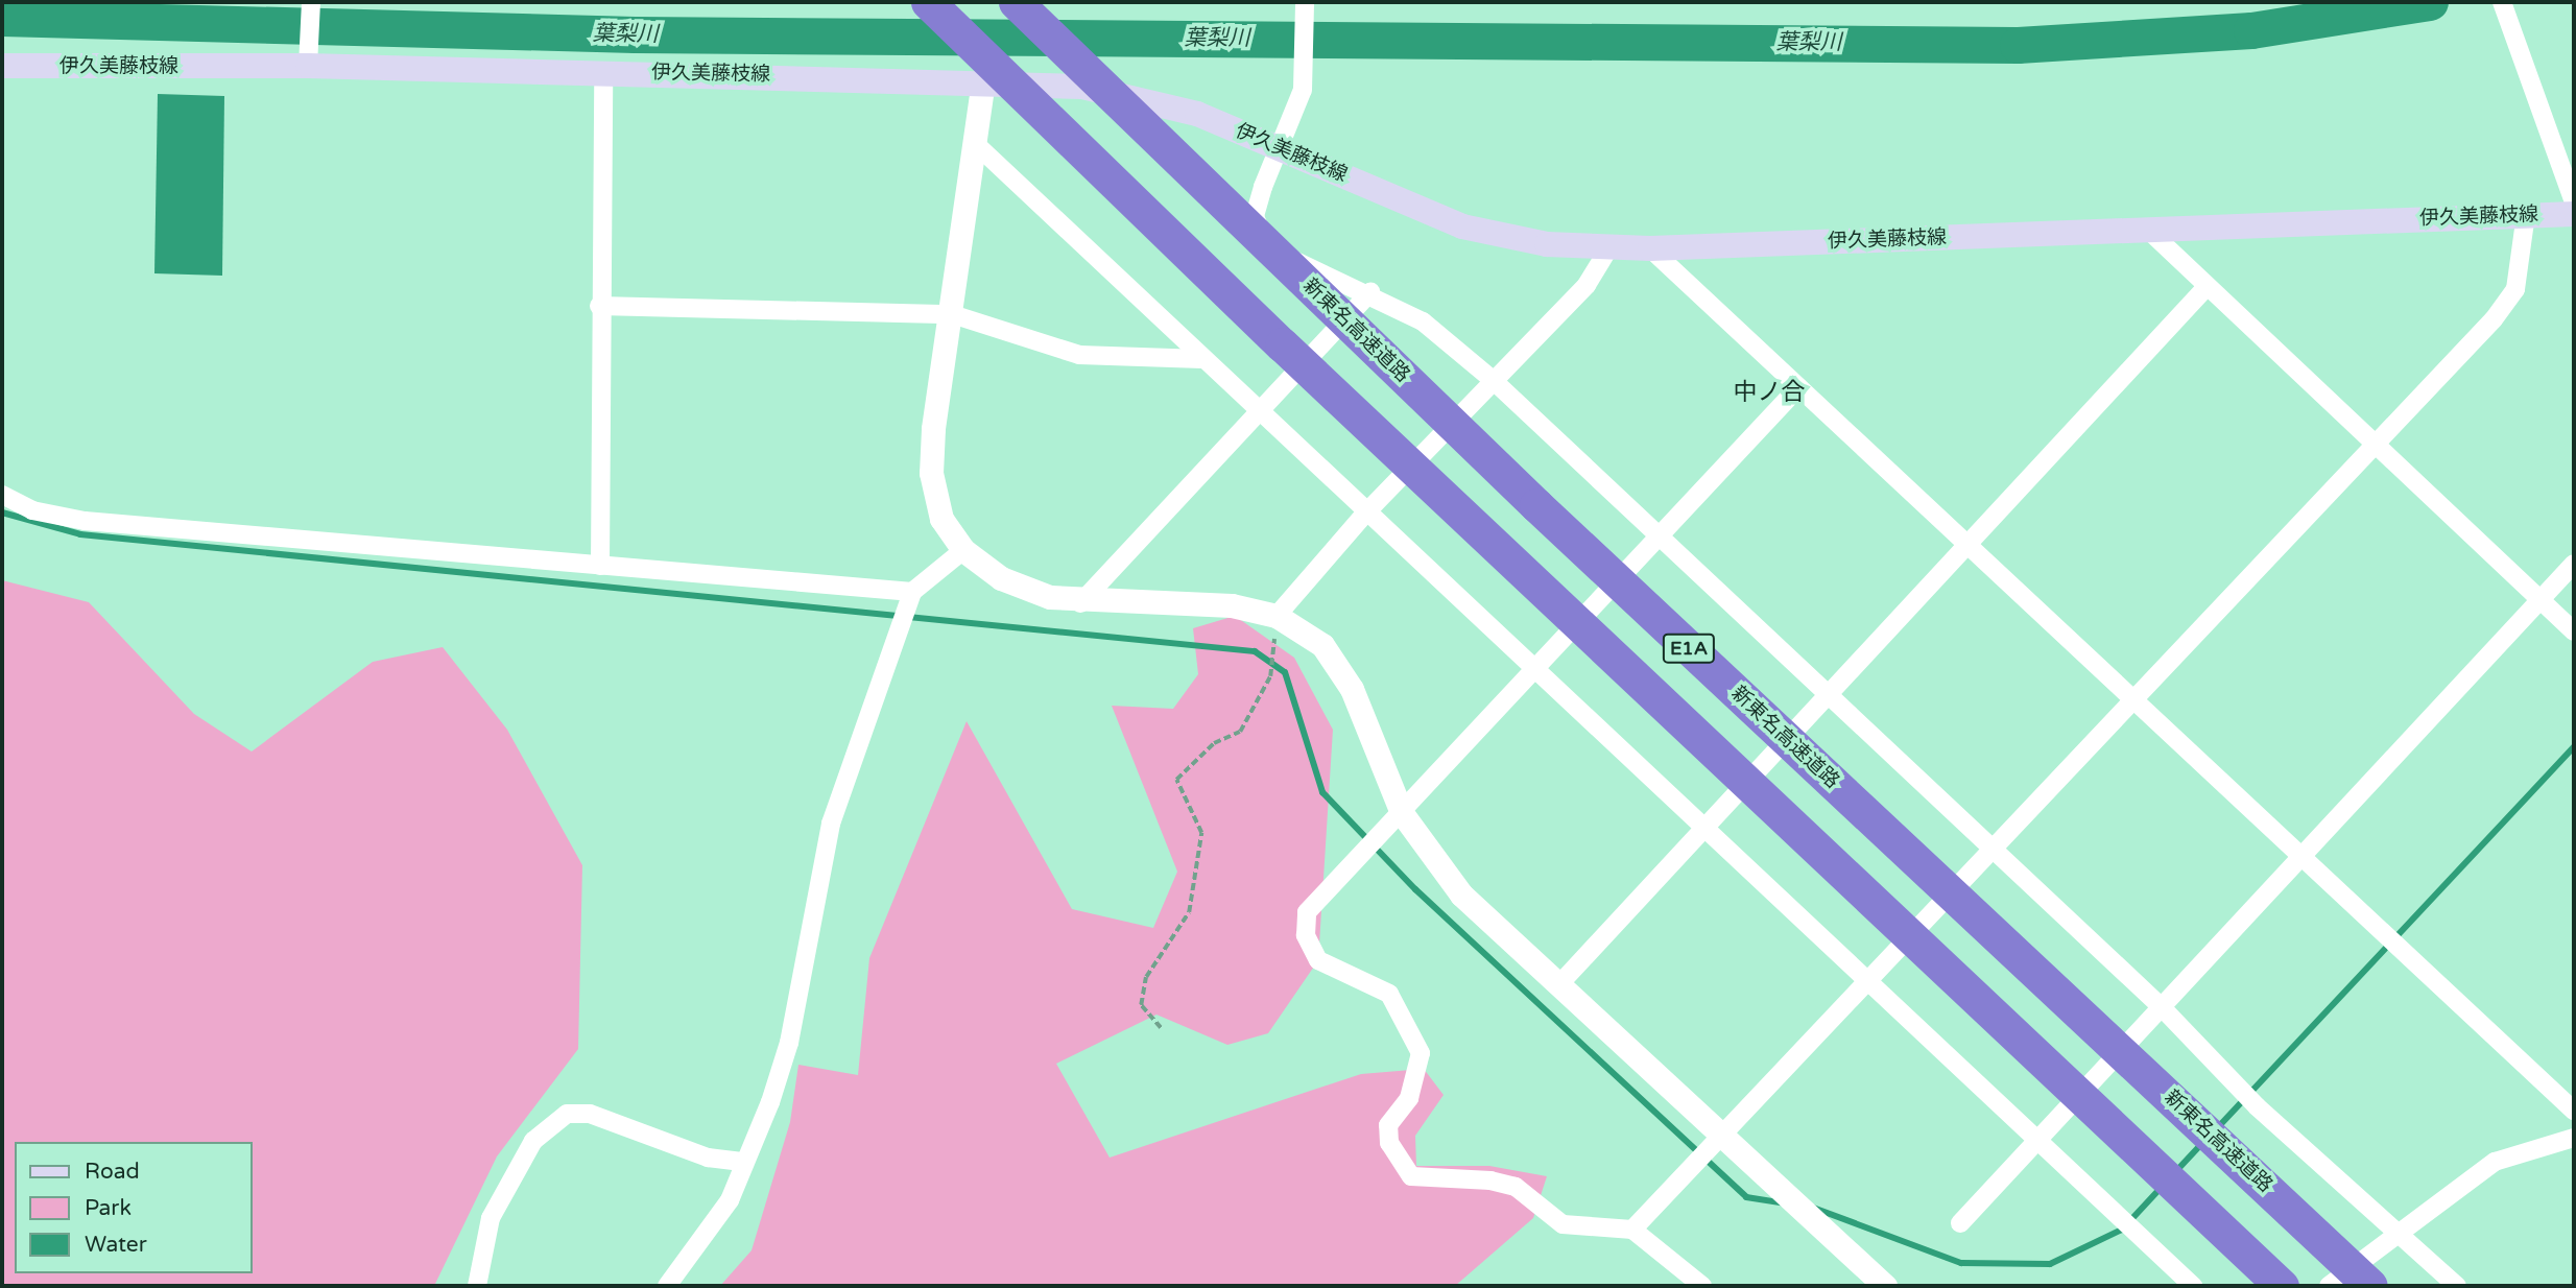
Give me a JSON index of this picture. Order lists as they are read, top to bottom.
{
  "streets": {
    "highway": ["新東名高速道路", "E1A"],
    "main road": ["伊久美藤枝線"]
  },
  "districts": ["中ノ合"],
  "water": ["葉梨川"],
  "legend": ["Road", "Park", "Water"]
}
